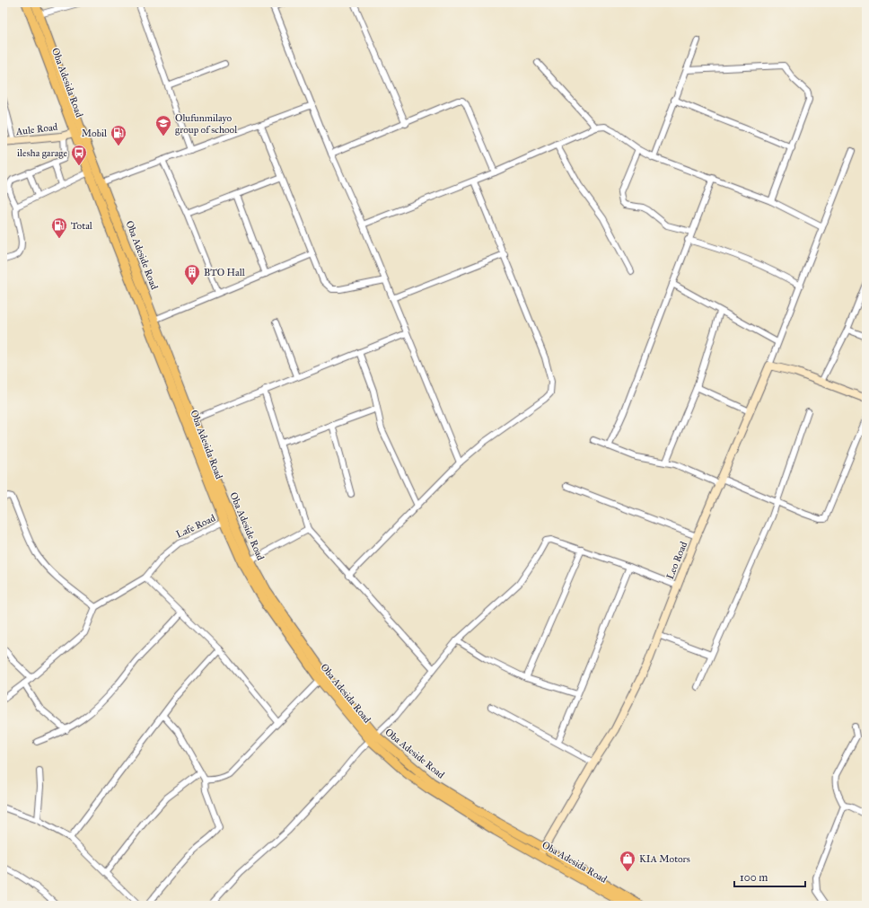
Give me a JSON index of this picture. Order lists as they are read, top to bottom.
{
  "streets": {
    "main road": ["Oba Adesida Road", "Oba Adeside Road"],
    "street": ["Aule Road", "Lafe Road", "Leo Road"]
  },
  "crossings": [
    ["Oba Adesida Road", "Aule Road"],
    ["Oba Adesida Road", "Oba Adeside Road"],
    ["Oba Adesida Road", "Lafe Road"],
    ["Oba Adesida Road", "Leo Road"]
  ],
  "places": {
    "school or university": ["Olufunmilayo group of school"],
    "fuel station": ["Mobil", "Total"],
    "bus stop": ["ilesha garage"],
    "building": ["BTO Hall"],
    "shop": ["KIA Motors"]
  },
  "scale_bar": "100 m"
}
